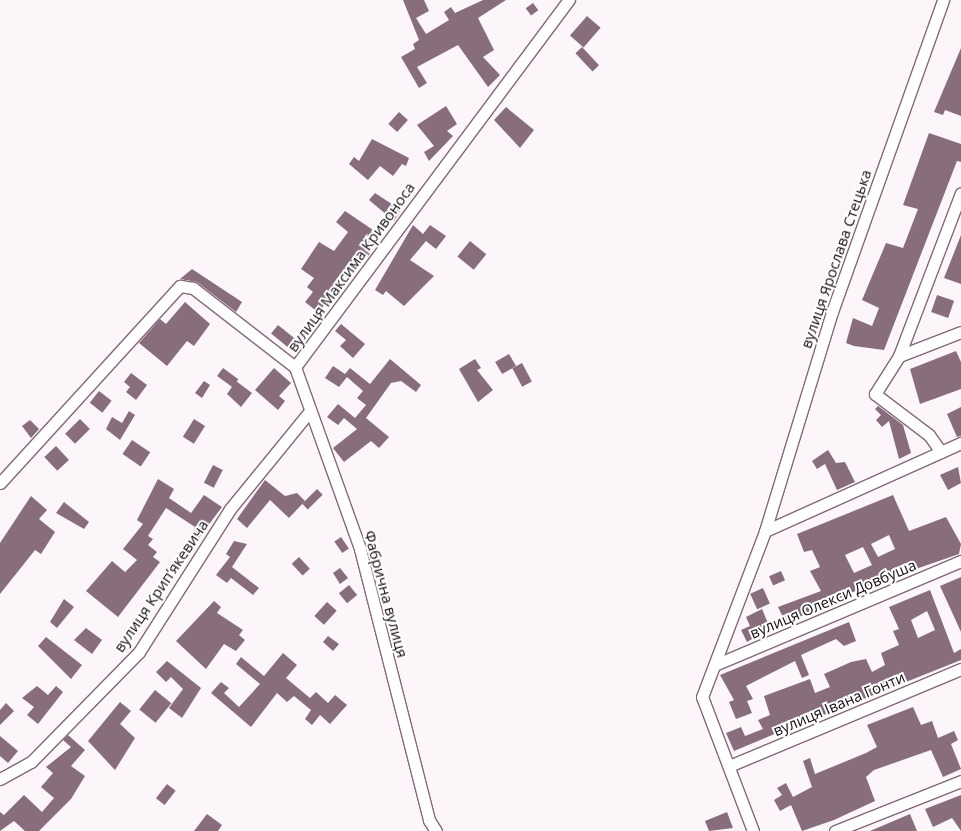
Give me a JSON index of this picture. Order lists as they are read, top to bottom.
{
  "streets": {
    "street": [
      "вулиця Ярослава Стецька",
      "вулиця Максима Кривоноса",
      "вулиця Крипʼякевича",
      "Фабрична вулиця",
      "вулиця Олекси Довбуша",
      "вулиця Івана Гонти"
    ]
  },
  "crossings": [
    ["вулиця Ярослава Стецька", "вулиця Олекси Довбуша"],
    ["вулиця Ярослава Стецька", "вулиця Івана Гонти"],
    ["вулиця Максима Кривоноса", "Фабрична вулиця"],
    ["вулиця Крипʼякевича", "Фабрична вулиця"]
  ]
}
